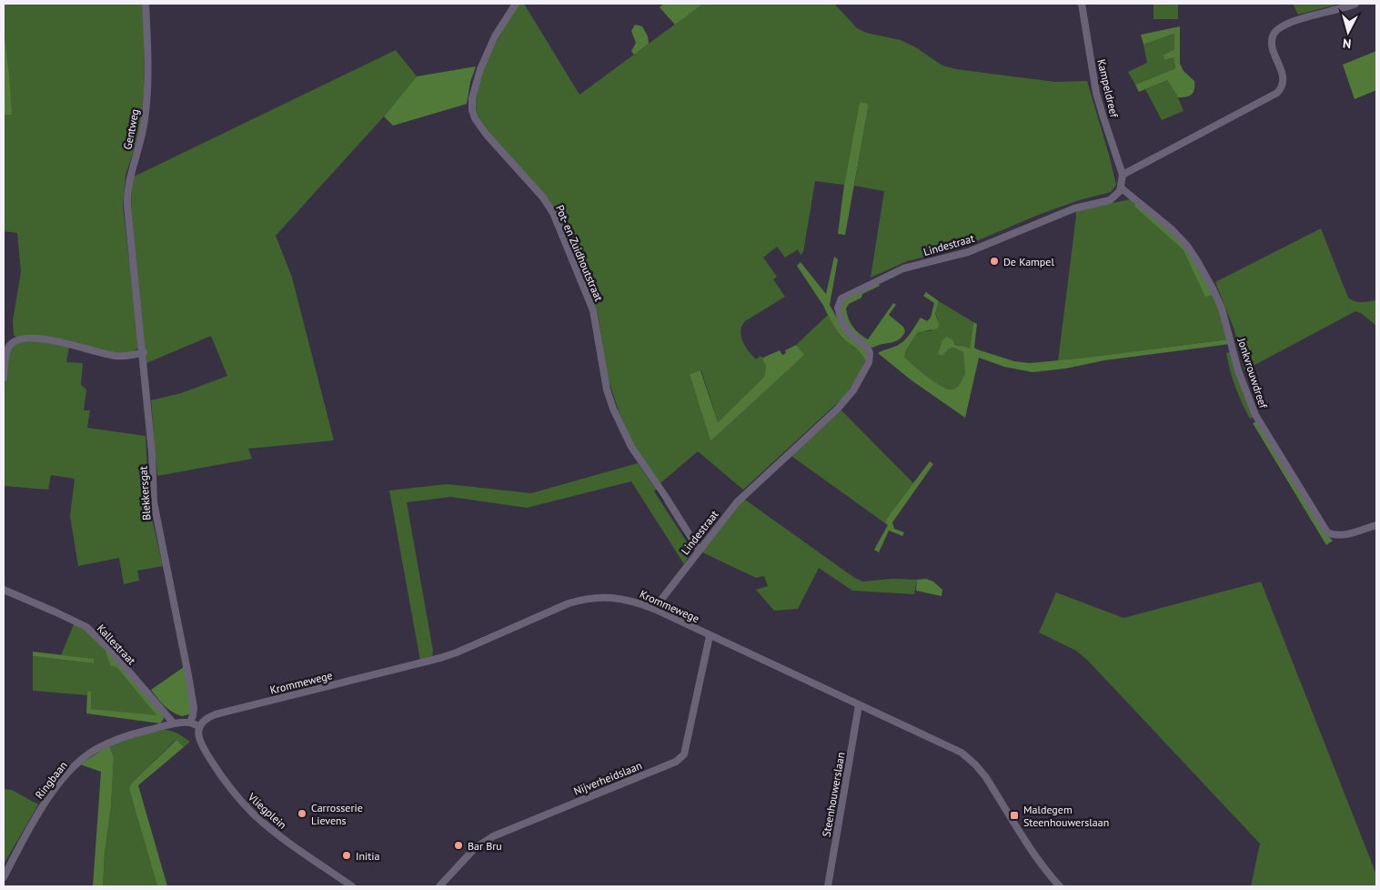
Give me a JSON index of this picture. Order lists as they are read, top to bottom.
{
  "streets": {
    "street": [
      "Kampeldreef",
      "Gentweg",
      "Lindestraat",
      "Pot- en Zuidhoutstraat",
      "Jonkvrouwdreef",
      "Blekkersgat",
      "Krommewege",
      "Kallestraat",
      "Nijverheidslaan",
      "Ringbaan",
      "Steenhouwerslaan",
      "Vliegplein"
    ]
  },
  "crossings": [
    ["Gentweg", "Blekkersgat"],
    ["Lindestraat", "Pot- en Zuidhoutstraat"],
    ["Lindestraat", "Jonkvrouwdreef"],
    ["Lindestraat", "Krommewege"],
    ["Blekkersgat", "Ringbaan"],
    ["Krommewege", "Nijverheidslaan"],
    ["Krommewege", "Ringbaan"],
    ["Krommewege", "Steenhouwerslaan"],
    ["Krommewege", "Vliegplein"],
    ["Kallestraat", "Ringbaan"],
    ["Ringbaan", "Vliegplein"]
  ],
  "places": {
    "other": [
      "De Kampel",
      "Carrosserie Lievens",
      "Bar Bru",
      "Initia"
    ],
    "transit": ["Maldegem Steenhouwerslaan"]
  },
  "north": "bottom"
}
